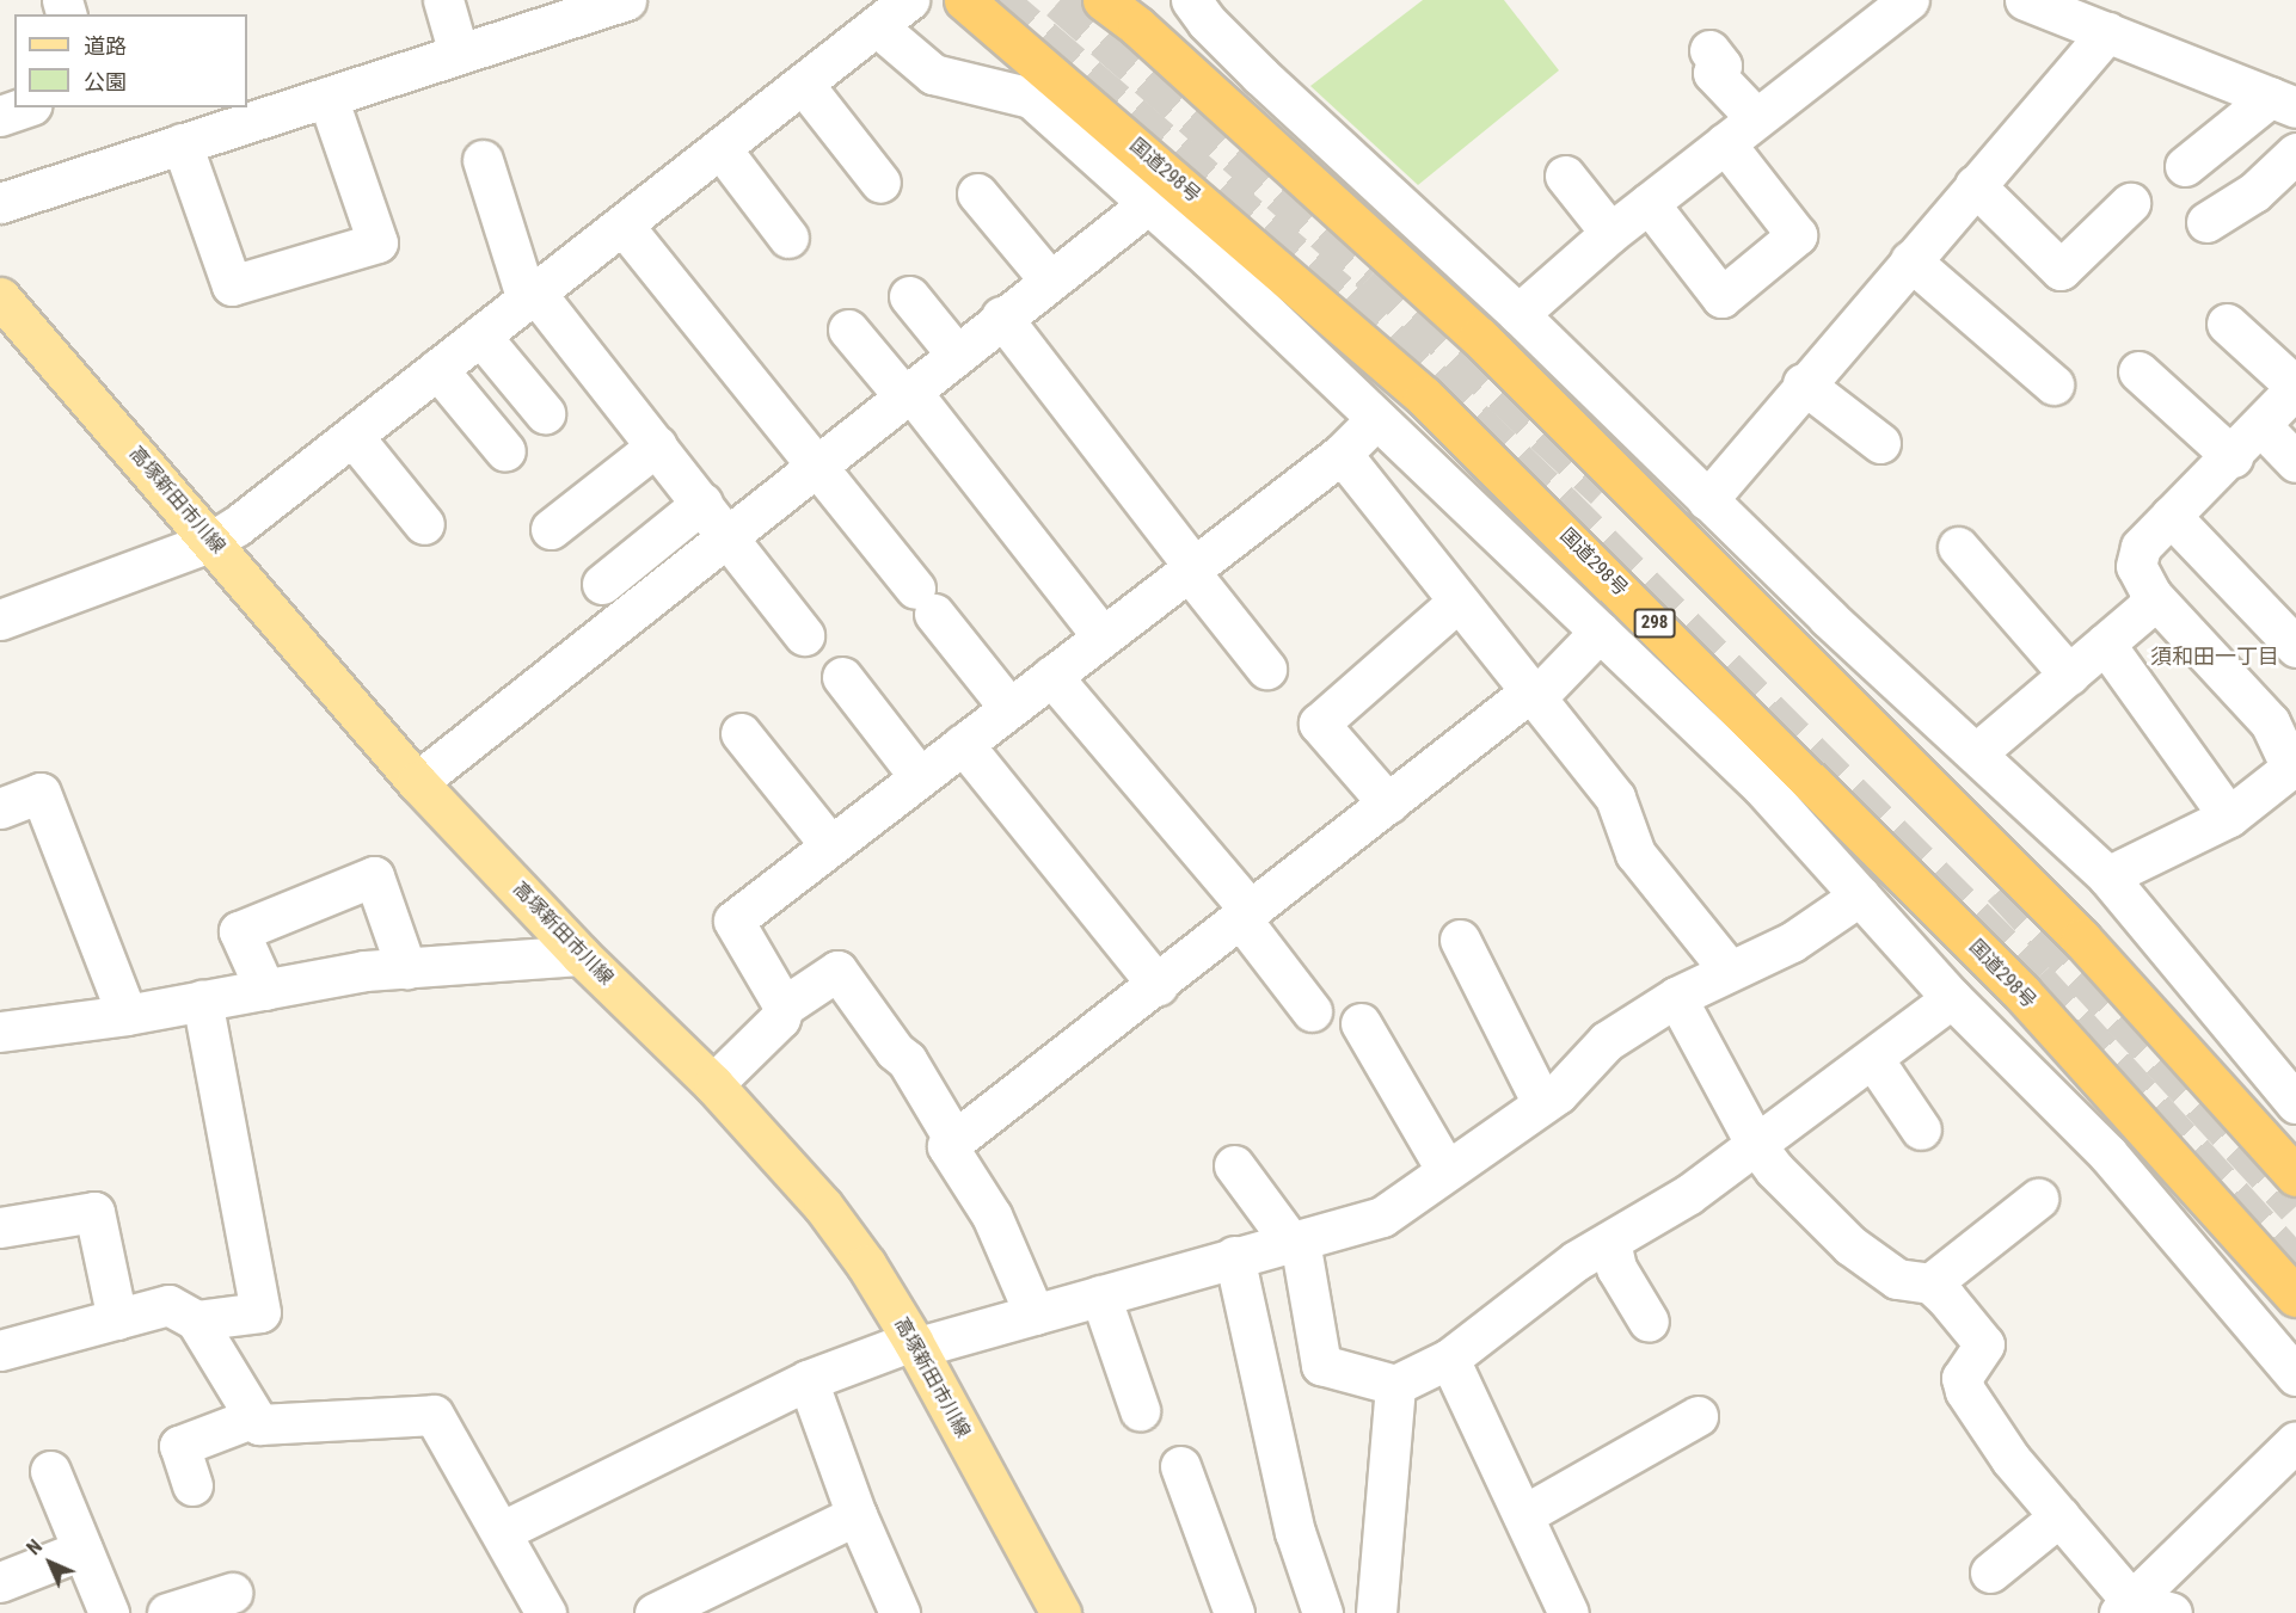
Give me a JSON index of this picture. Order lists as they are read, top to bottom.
{
  "streets": {
    "highway": ["国道298号", "298"],
    "main road": ["高塚新田市川線"]
  },
  "districts": ["須和田一丁目"],
  "legend": ["道路", "公園"],
  "north": "top left"
}
